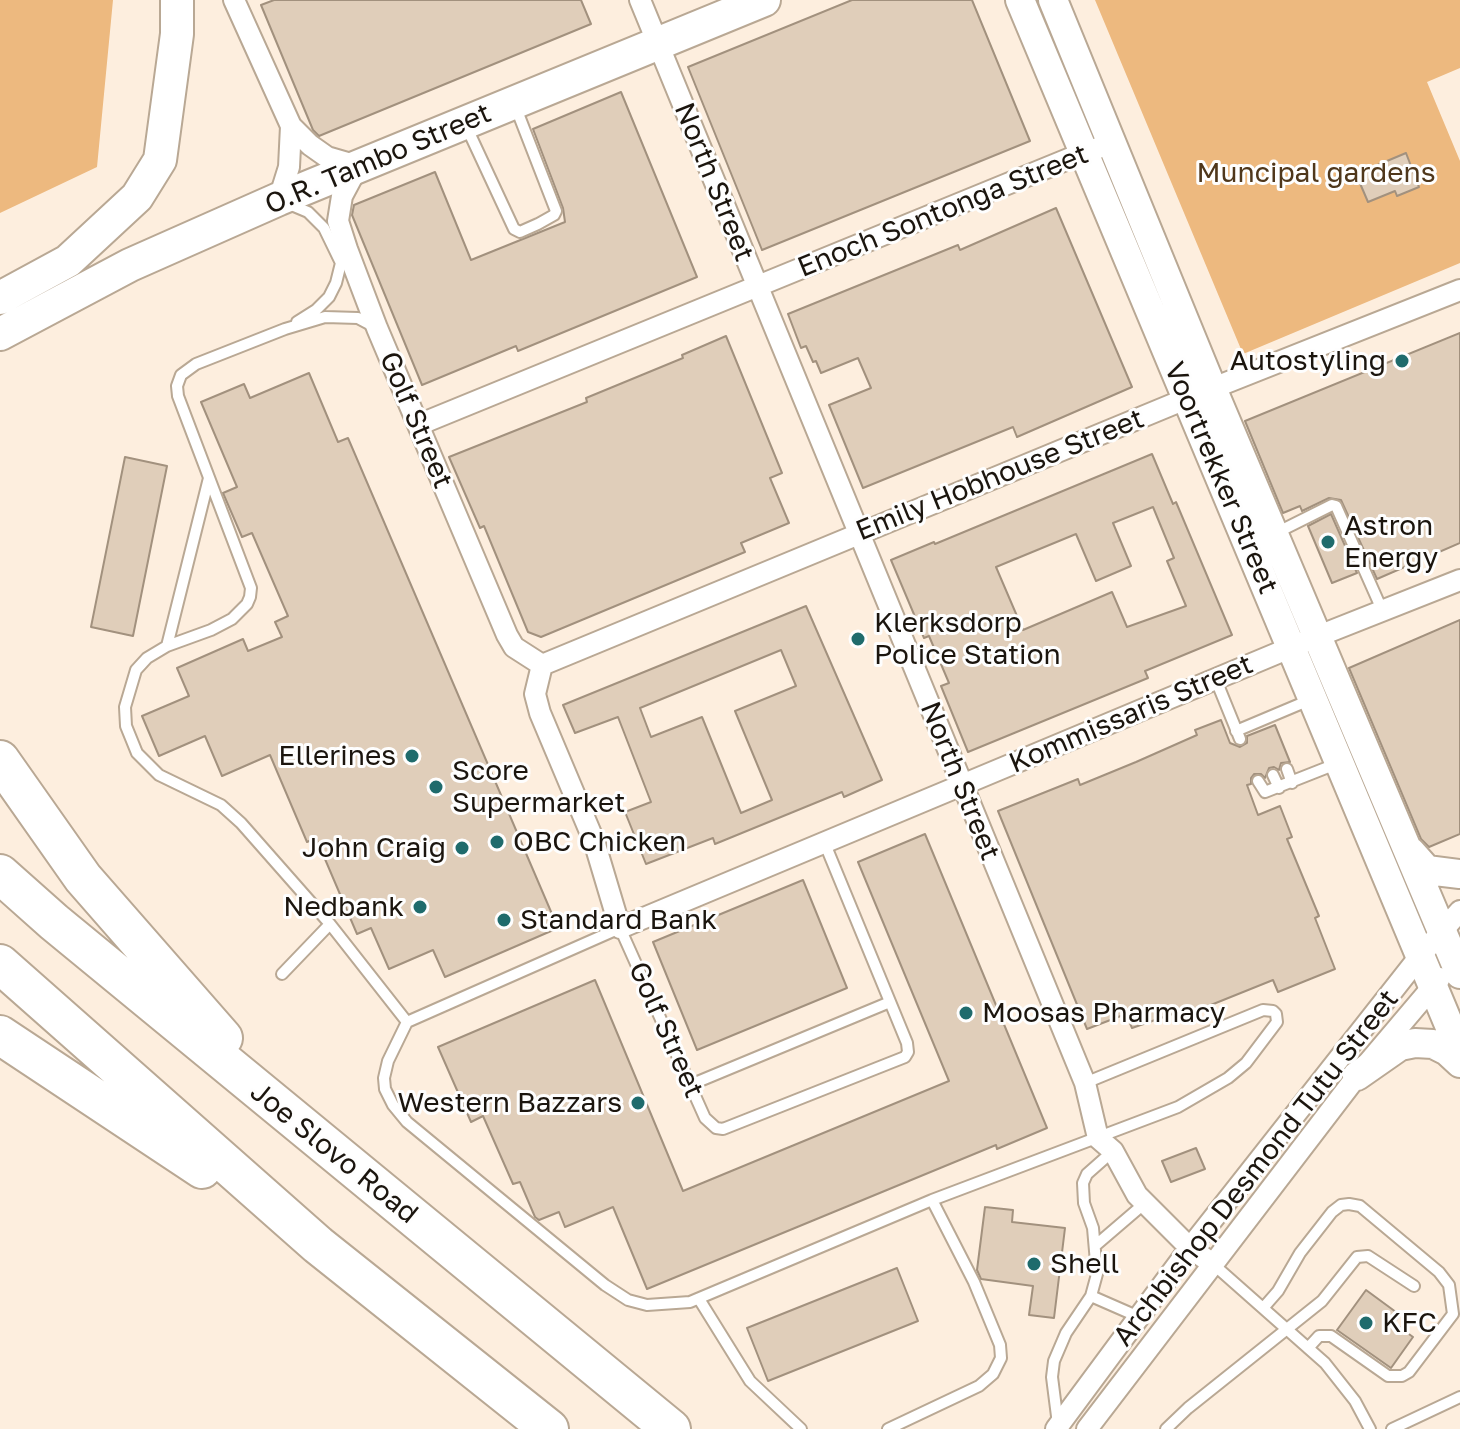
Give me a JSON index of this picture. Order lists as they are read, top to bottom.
{
  "streets": {
    "highway": ["Joe Slovo Road"],
    "main road": ["O.R. Tambo Street"],
    "street": [
      "North Street",
      "Enoch Sontonga Street",
      "Golf Street",
      "Emily Hobhouse Street",
      "Voortrekker Street",
      "Kommissaris Street",
      "Archbishop Desmond Tutu Street"
    ]
  },
  "crossings": [
    ["O.R. Tambo Street", "North Street"],
    ["O.R. Tambo Street", "Golf Street"],
    ["North Street", "Enoch Sontonga Street"],
    ["North Street", "Emily Hobhouse Street"],
    ["North Street", "Kommissaris Street"],
    ["North Street", "Archbishop Desmond Tutu Street"],
    ["Enoch Sontonga Street", "Golf Street"],
    ["Enoch Sontonga Street", "Voortrekker Street"],
    ["Golf Street", "Emily Hobhouse Street"],
    ["Golf Street", "Kommissaris Street"],
    ["Emily Hobhouse Street", "Voortrekker Street"],
    ["Voortrekker Street", "Kommissaris Street"],
    ["Voortrekker Street", "Archbishop Desmond Tutu Street"]
  ],
  "parks": ["Muncipal gardens"],
  "places": [
    "Autostyling",
    "Astron Energy",
    "Klerksdorp Police Station",
    "Ellerines",
    "Score Supermarket",
    "OBC Chicken",
    "John Craig",
    "Nedbank",
    "Standard Bank",
    "Moosas Pharmacy",
    "Western Bazzars",
    "Shell",
    "KFC"
  ]
}
